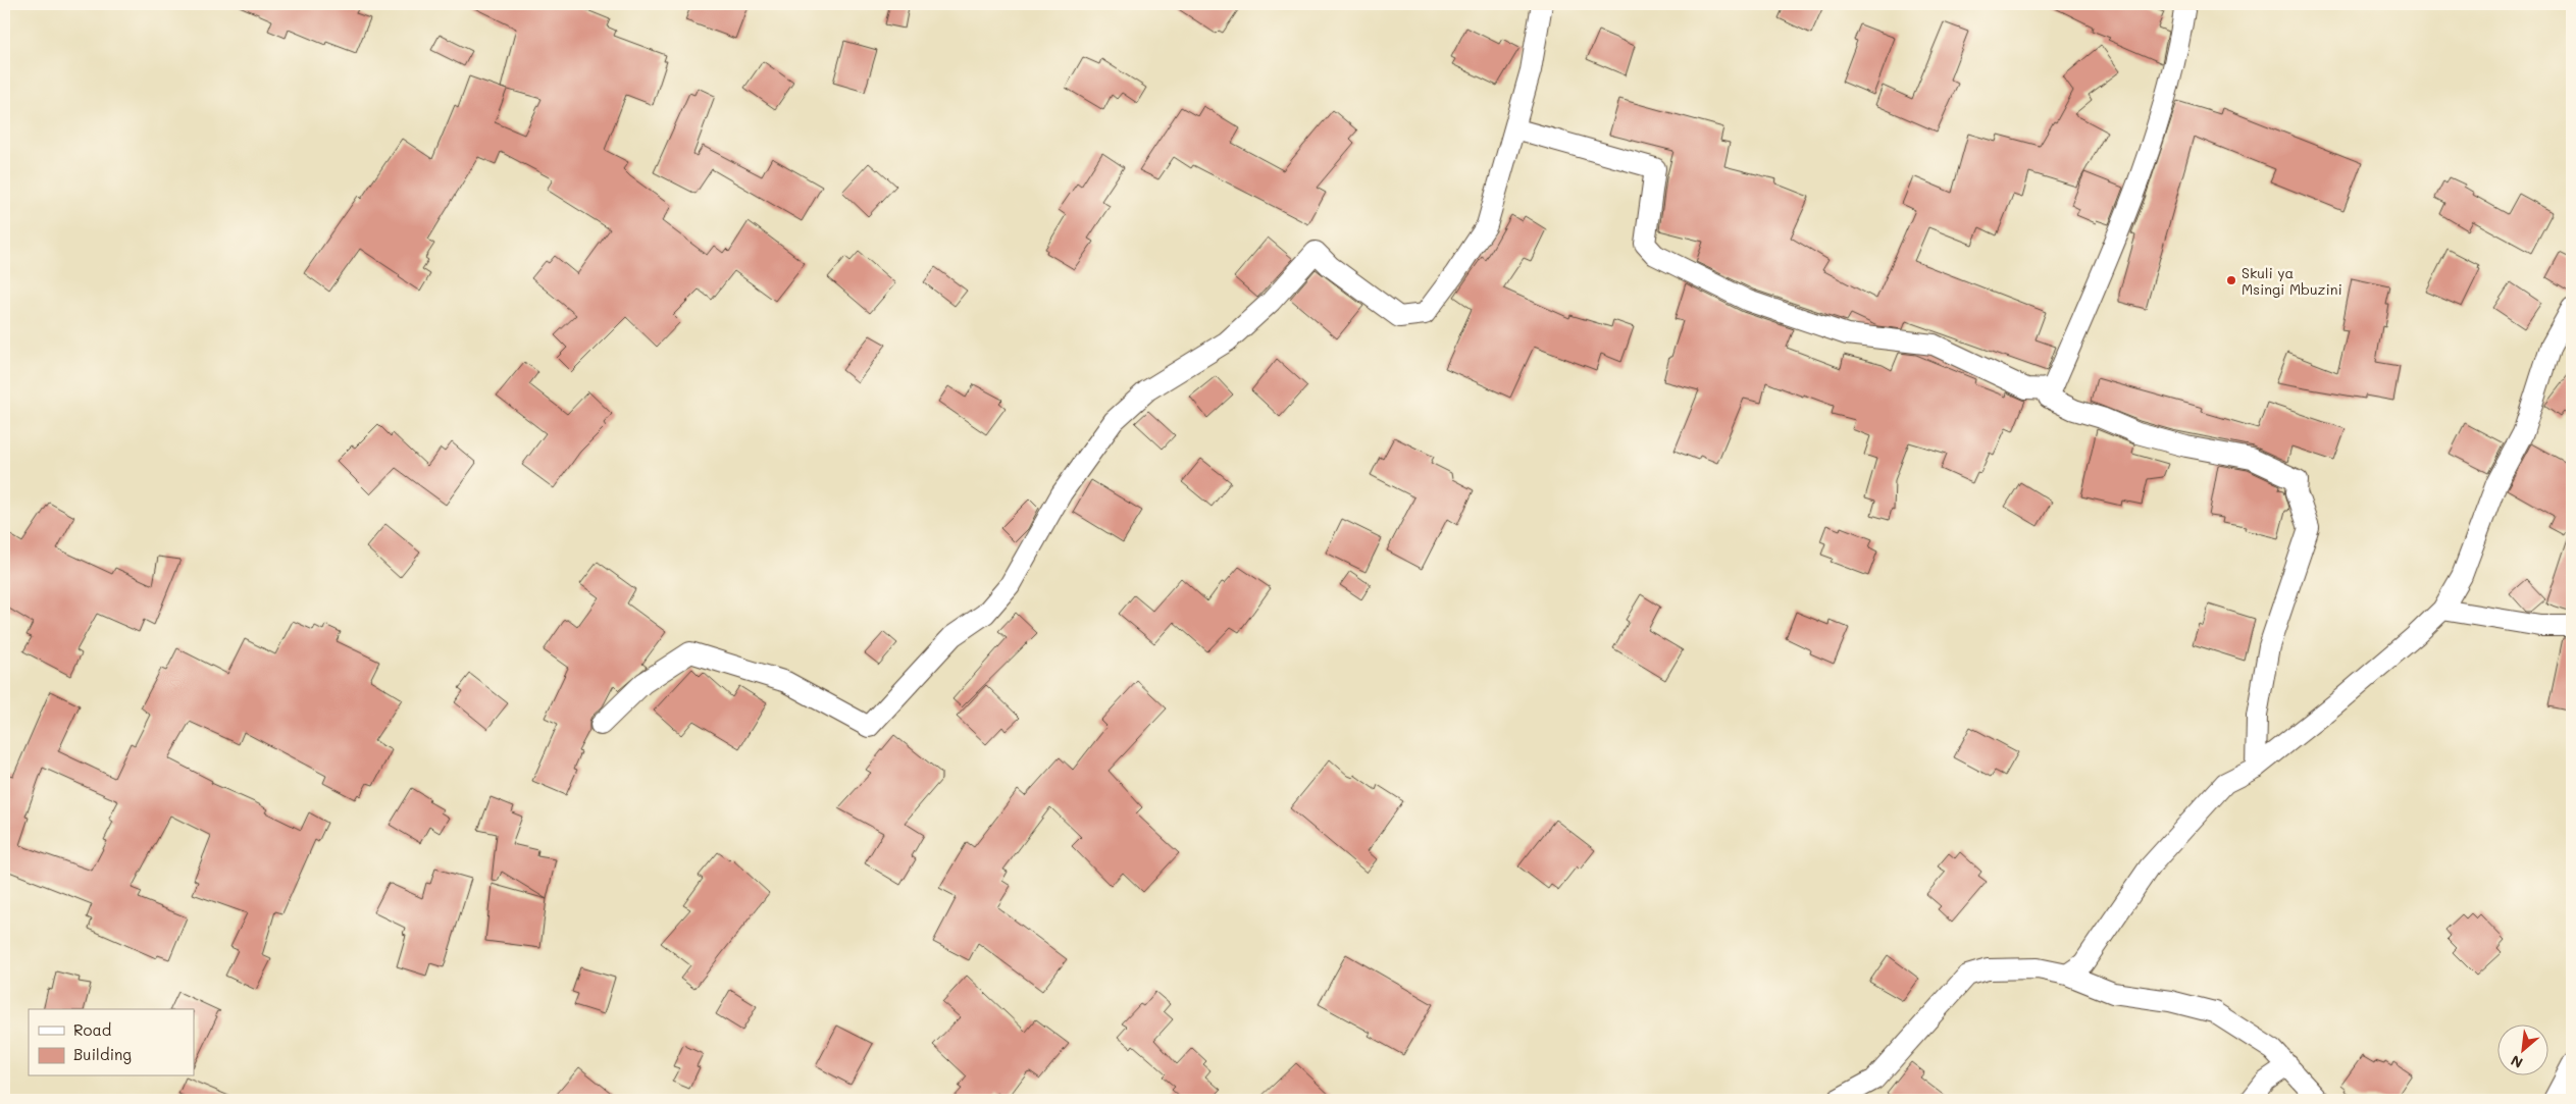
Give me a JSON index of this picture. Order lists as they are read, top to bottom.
{
  "places": ["Skuli ya Msingi Mbuzini"],
  "legend": ["Road", "Building"],
  "north": "bottom left"
}
